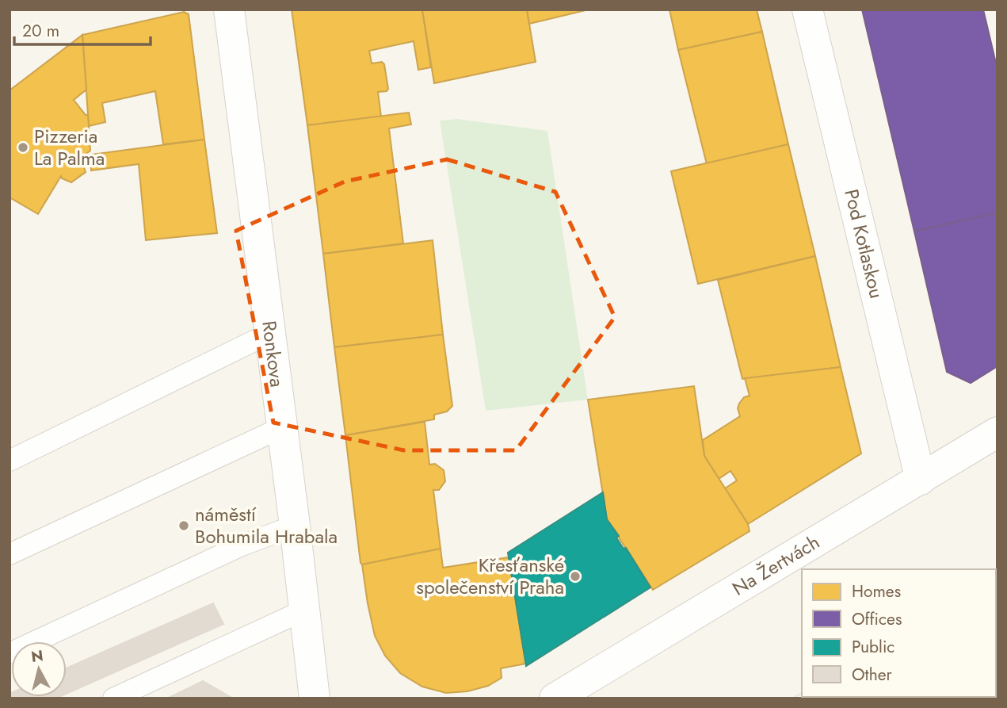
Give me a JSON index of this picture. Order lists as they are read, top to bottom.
{
  "streets": {
    "street": ["Pod Kotlaskou", "Ronkova", "Na Žertvách"]
  },
  "crossings": [
    ["Pod Kotlaskou", "Na Žertvách"]
  ],
  "places": ["Pizzeria La Palma", "náměstí Bohumila Hrabala", "Křesťanské společenství Praha"],
  "legend": [
    "Homes",
    "Offices",
    "Public",
    "Other"
  ],
  "scale_bar": "20 m",
  "north": "top"
}
